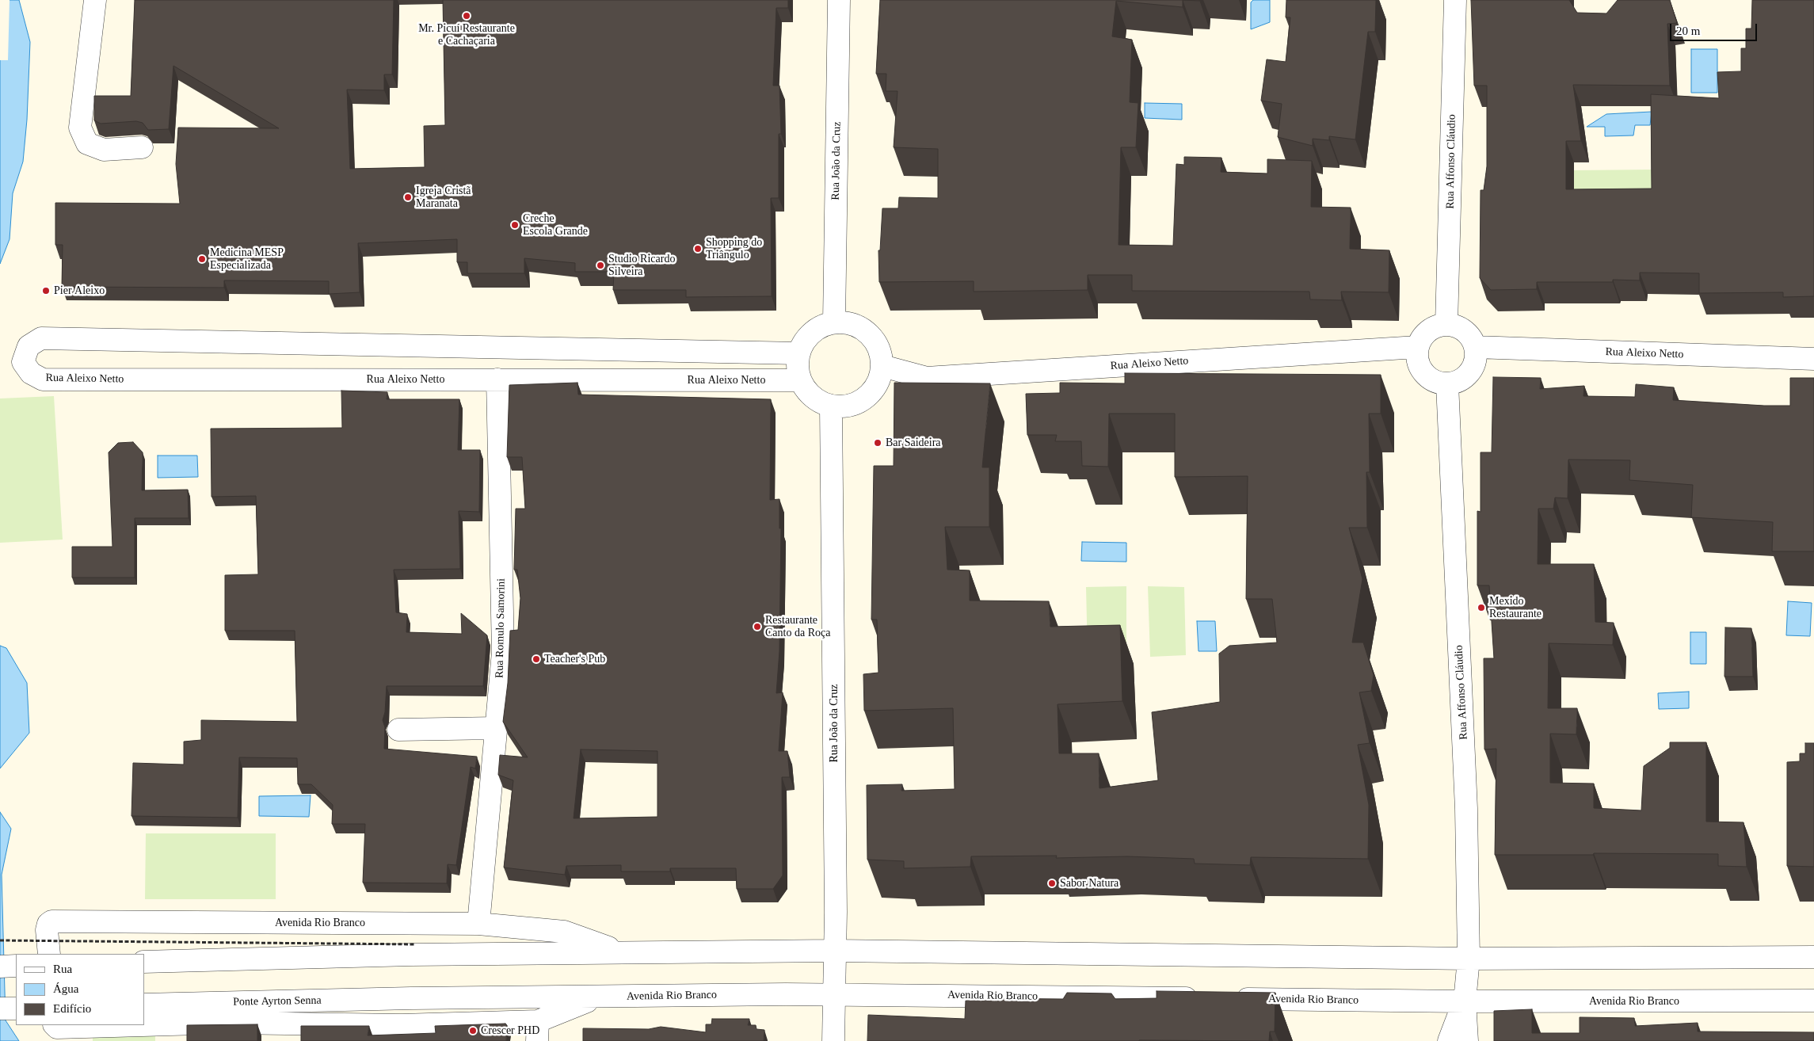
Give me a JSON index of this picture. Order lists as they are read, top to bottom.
{
  "streets": {
    "street": [
      "Rua João da Cruz",
      "Rua Affonso Cláudio",
      "Rua Aleixo Netto",
      "Rua Romulo Samorini",
      "Avenida Rio Branco",
      "Ponte Ayrton Senna"
    ]
  },
  "crossings": [
    ["Rua João da Cruz", "Rua Aleixo Netto"],
    ["Rua João da Cruz", "Avenida Rio Branco"],
    ["Rua Affonso Cláudio", "Rua Aleixo Netto"],
    ["Rua Affonso Cláudio", "Avenida Rio Branco"],
    ["Rua Aleixo Netto", "Rua Romulo Samorini"],
    ["Rua Romulo Samorini", "Avenida Rio Branco"],
    ["Avenida Rio Branco", "Ponte Ayrton Senna"]
  ],
  "places": [
    "Mr. Picuí Restaurante e Cachaçaria",
    "Igreja Cristã Maranata",
    "Creche Escola Grande",
    "Shopping do Triângulo",
    "Medicina MESP Especializada",
    "Studio Ricardo Silveira",
    "Pier Aleixo",
    "Bar Saideira",
    "Mexido Restaurante",
    "Restaurante Canto da Roça",
    "Teacher's Pub",
    "Sabor Natura",
    "Crescer PHD"
  ],
  "legend": ["Rua", "Água", "Edifício"],
  "scale_bar": "20 m"
}
